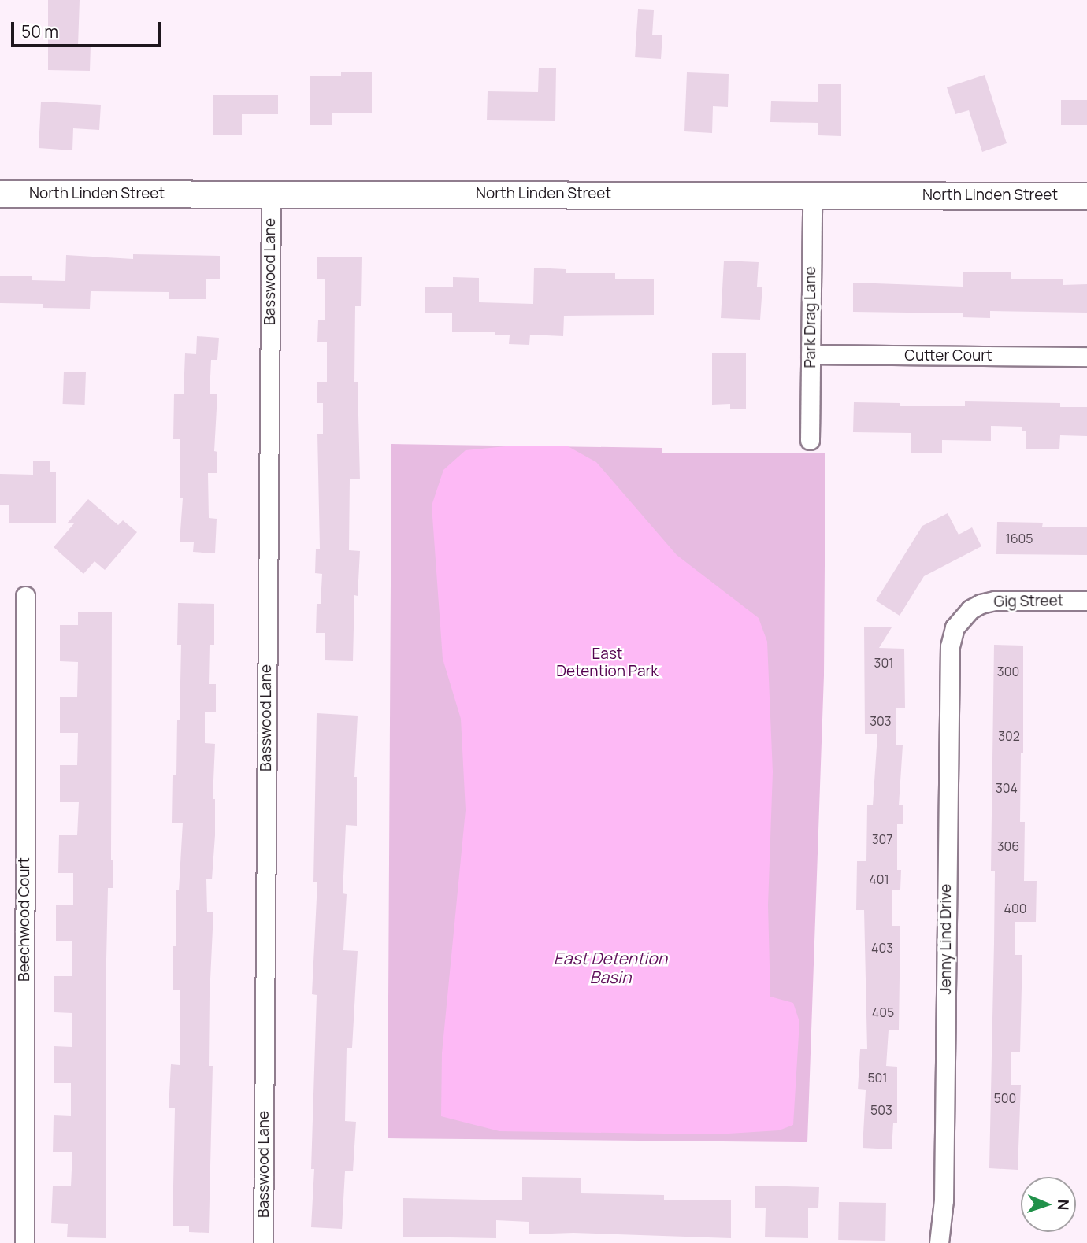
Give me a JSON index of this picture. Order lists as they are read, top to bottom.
{
  "streets": {
    "main road": ["North Linden Street"],
    "street": [
      "Basswood Lane",
      "Park Drag Lane",
      "Cutter Court",
      "Gig Street",
      "Beechwood Court",
      "Jenny Lind Drive"
    ]
  },
  "crossings": [
    ["North Linden Street", "Basswood Lane"],
    ["North Linden Street", "Park Drag Lane"],
    ["Park Drag Lane", "Cutter Court"],
    ["Gig Street", "Jenny Lind Drive"]
  ],
  "water": ["East Detention Basin"],
  "parks": ["East Detention Park"],
  "house_numbers": [
    "1605",
    "301",
    "300",
    "303",
    "302",
    "304",
    "307",
    "306",
    "401",
    "400",
    "403",
    "405",
    "501",
    "500",
    "503"
  ],
  "scale_bar": "50 m",
  "north": "right"
}
